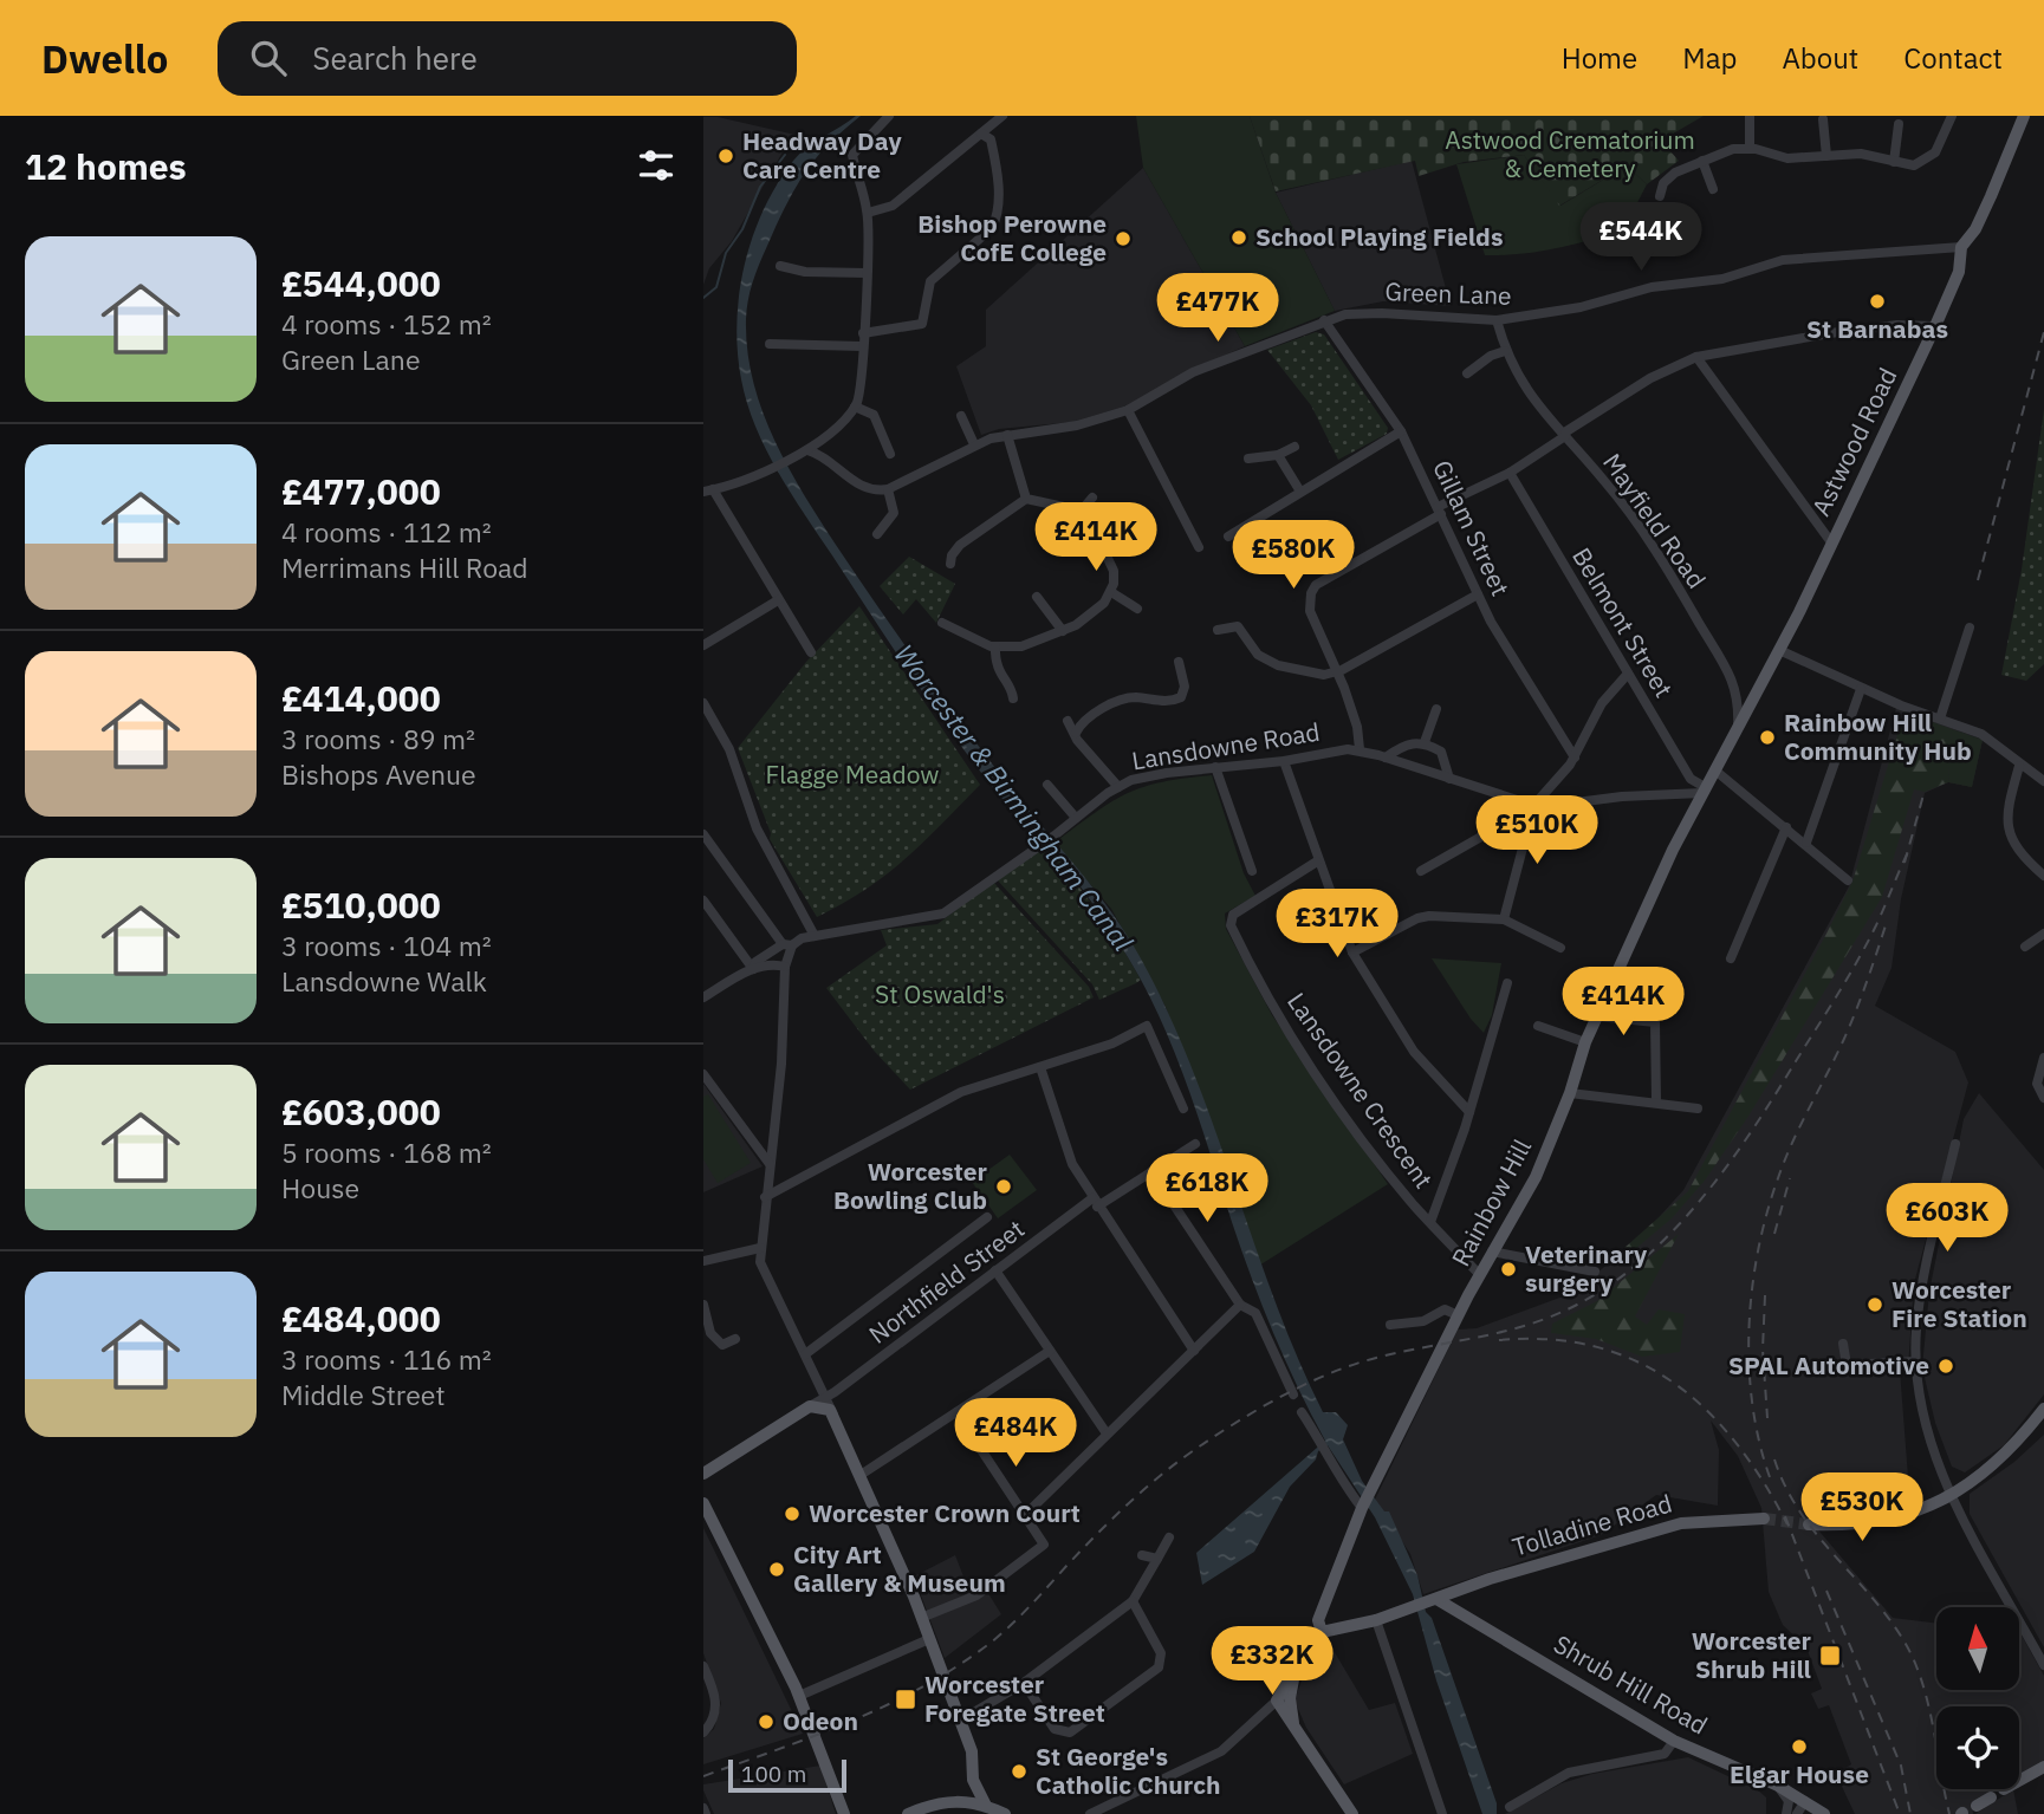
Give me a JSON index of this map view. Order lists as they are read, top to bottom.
{
  "streets": {
    "main road": [
      "Astwood Road",
      "Rainbow Hill",
      "Tolladine Road",
      "Shrub Hill Road"
    ],
    "street": [
      "Green Lane",
      "Mayfield Road",
      "Gillam Street",
      "Belmont Street",
      "Lansdowne Road",
      "Lansdowne Crescent",
      "Northfield Street"
    ]
  },
  "crossings": [
    ["Green Lane", "Astwood Road"],
    ["Green Lane", "Mayfield Road"],
    ["Green Lane", "Gillam Street"],
    ["Astwood Road", "Rainbow Hill"],
    ["Mayfield Road", "Rainbow Hill"],
    ["Belmont Street", "Lansdowne Road"],
    ["Belmont Street", "Rainbow Hill"],
    ["Lansdowne Road", "Rainbow Hill"],
    ["Lansdowne Crescent", "Rainbow Hill"],
    ["Rainbow Hill", "Tolladine Road"],
    ["Tolladine Road", "Shrub Hill Road"]
  ],
  "water": ["Worcester & Birmingham Canal"],
  "parks": ["Astwood Crematorium & Cemetery", "Flagge Meadow", "St Oswald's"],
  "places": {
    "other": [
      "Headway Day Care Centre",
      "School Playing Fields",
      "Bishop Perowne CofE College",
      "St Barnabas",
      "Rainbow Hill Community Hub",
      "Worcester Bowling Club",
      "Veterinary surgery",
      "Worcester Fire Station",
      "SPAL Automotive",
      "Worcester Crown Court",
      "City Art Gallery & Museum",
      "Odeon",
      "Elgar House",
      "St George's Catholic Church"
    ],
    "transit": ["Worcester Shrub Hill", "Worcester Foregate Street"]
  },
  "scale_bar": "100 m",
  "north": "top",
  "page": {
    "header": "Dwello",
    "search": "Search here",
    "nav": [
      "Home",
      "Map",
      "About",
      "Contact"
    ],
    "heading": "12 homes",
    "price": [
      "£544K",
      "£477K",
      "£414K",
      "£580K",
      "£510K",
      "£317K",
      "£414K",
      "£618K",
      "£603K",
      "£484K",
      "£530K",
      "£332K"
    ],
    "list": [
      {
        "name": "£544,000",
        "note": "4 rooms · 152 m² · Green Lane"
      },
      {
        "name": "£477,000",
        "note": "4 rooms · 112 m² · Merrimans Hill Road"
      },
      {
        "name": "£414,000",
        "note": "3 rooms · 89 m² · Bishops Avenue"
      },
      {
        "name": "£510,000",
        "note": "3 rooms · 104 m² · Lansdowne Walk"
      },
      {
        "name": "£603,000",
        "note": "5 rooms · 168 m² · House"
      },
      {
        "name": "£484,000",
        "note": "3 rooms · 116 m² · Middle Street"
      }
    ],
    "scale": "100 m"
  }
}
